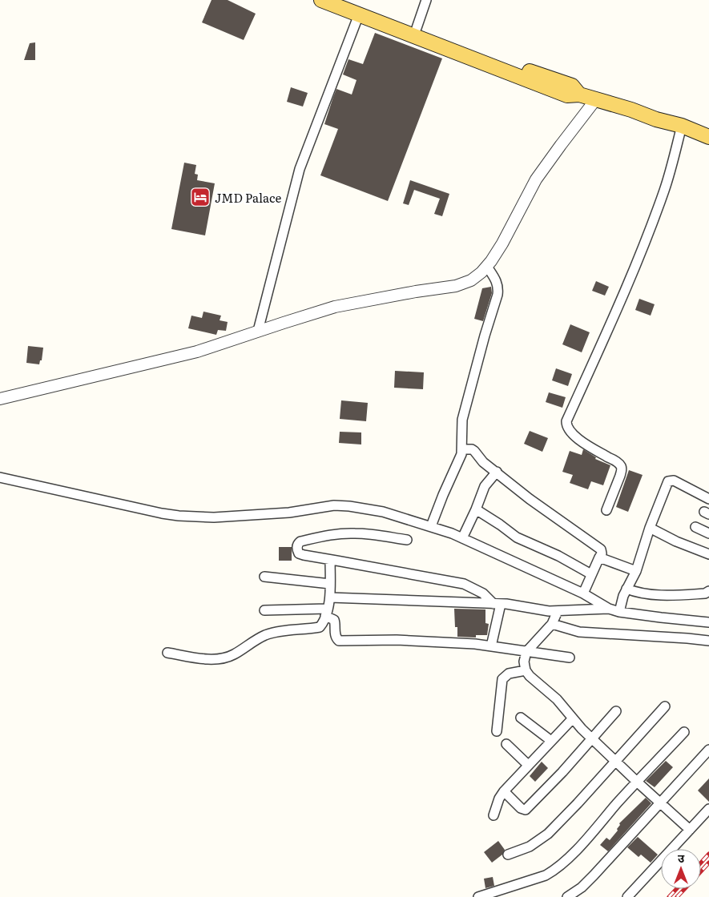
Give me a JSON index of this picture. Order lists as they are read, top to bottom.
{
  "places": {
    "hotel": ["JMD Palace"]
  },
  "north": "top"
}
